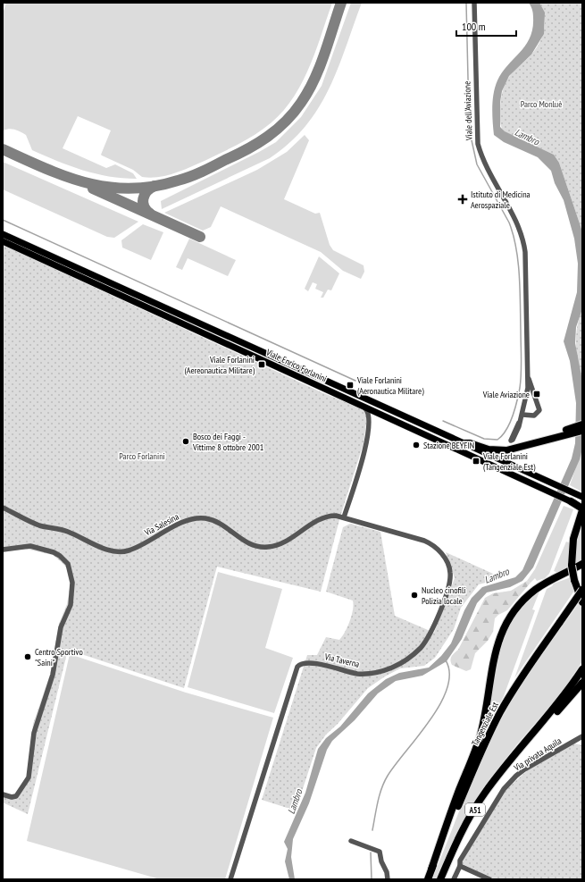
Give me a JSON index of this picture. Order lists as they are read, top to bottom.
{
  "streets": {
    "highway": ["Tangenziale Est", "A51"],
    "main road": ["Viale Enrico Forlanini"],
    "street": [
      "Viale dell'Aviazione",
      "Via Salesina",
      "Via Taverna",
      "Via privata Aquila"
    ]
  },
  "crossings": [
    ["Via Salesina", "Via Taverna"]
  ],
  "water": ["Lambro"],
  "parks": ["Parco Monluè", "Parco Forlanini"],
  "places": {
    "health": ["Istituto di Medicina Aerospaziale"],
    "transit": [
      "Viale Forlanini (Aereonautica Militare)",
      "Viale Forlanini (Aeronautica Militare)",
      "Viale Aviazione",
      "Viale Forlanini (Tangenziale Est)"
    ],
    "other": [
      "Bosco dei Faggi - Vittime 8 ottobre 2001",
      "Stazione BEYFIN",
      "Nucleo cinofili Polizia locale",
      "Centro Sportivo \"Saini\""
    ]
  },
  "scale_bar": "100 m"
}
